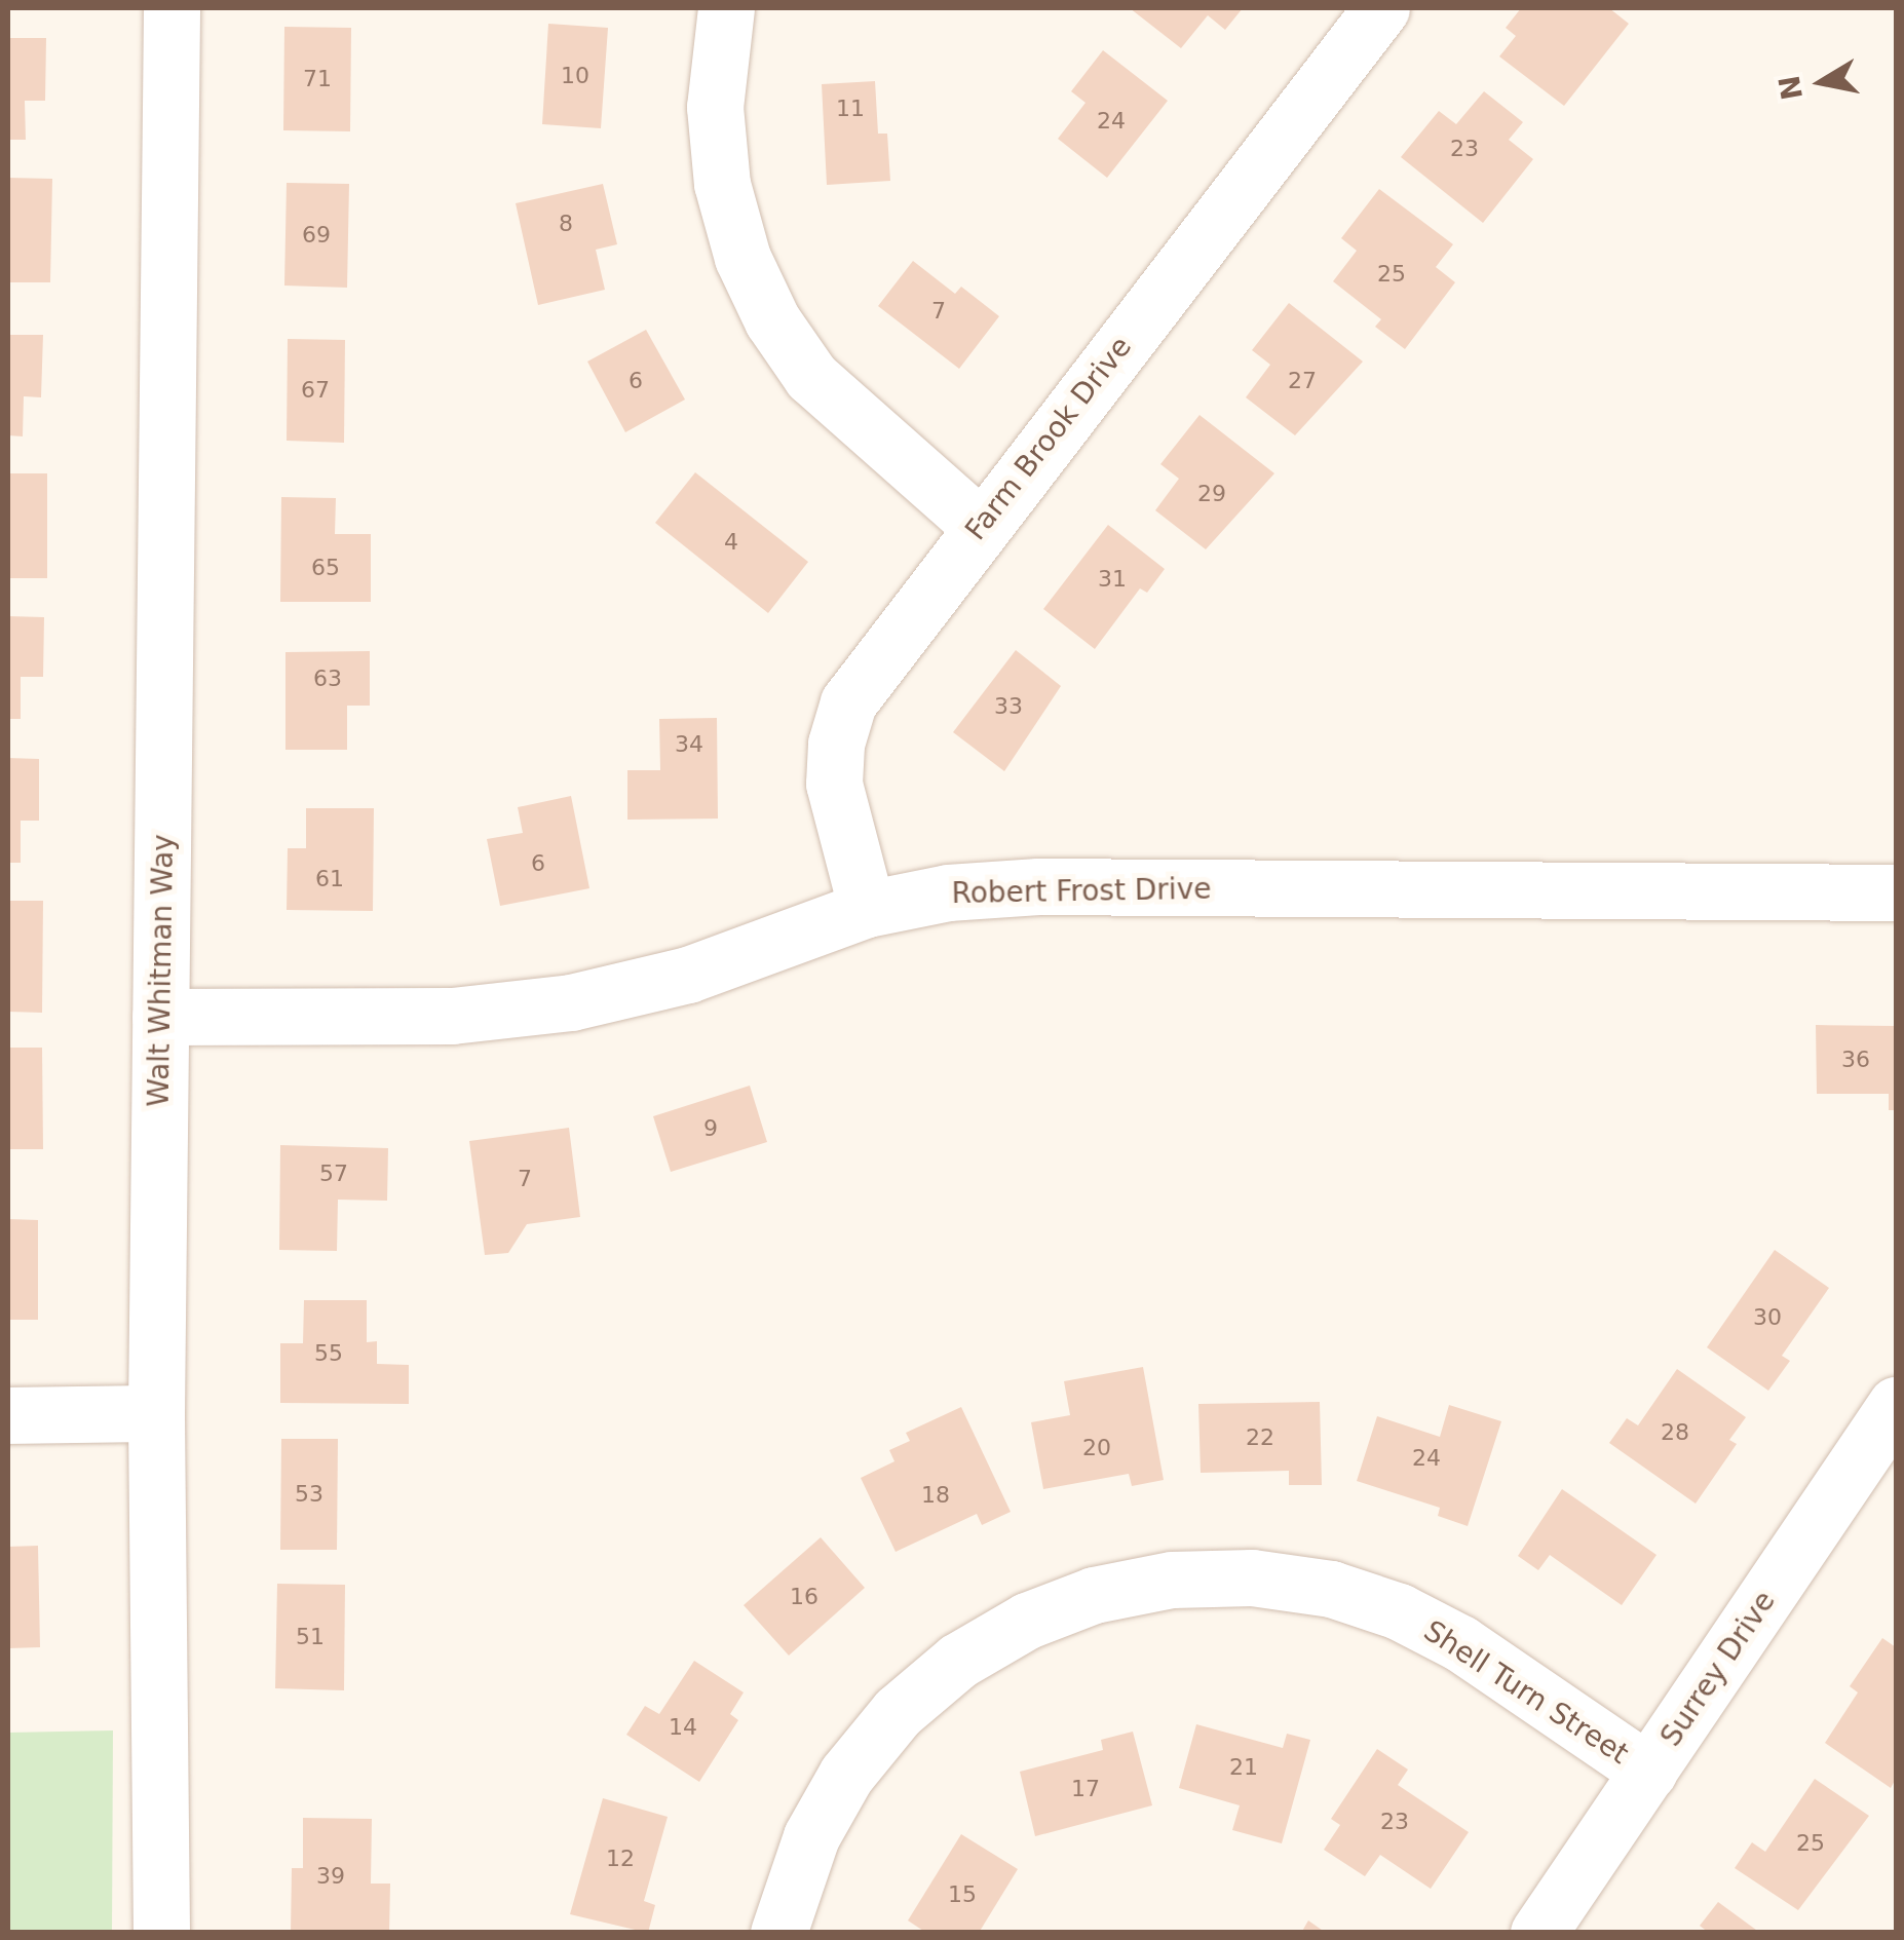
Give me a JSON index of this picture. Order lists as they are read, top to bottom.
{
  "streets": {
    "street": [
      "Farm Brook Drive",
      "Robert Frost Drive",
      "Walt Whitman Way",
      "Surrey Drive",
      "Shell Turn Street"
    ]
  },
  "crossings": [
    ["Farm Brook Drive", "Robert Frost Drive"],
    ["Robert Frost Drive", "Walt Whitman Way"],
    ["Surrey Drive", "Shell Turn Street"]
  ],
  "house_numbers": [
    "10",
    "71",
    "11",
    "24",
    "23",
    "8",
    "69",
    "25",
    "7",
    "6",
    "27",
    "67",
    "29",
    "4",
    "65",
    "31",
    "63",
    "33",
    "34",
    "6",
    "61",
    "36",
    "9",
    "57",
    "7",
    "30",
    "55",
    "28",
    "22",
    "20",
    "24",
    "53",
    "18",
    "16",
    "51",
    "14",
    "21",
    "17",
    "23",
    "25",
    "12",
    "39",
    "15"
  ],
  "north": "left"
}
